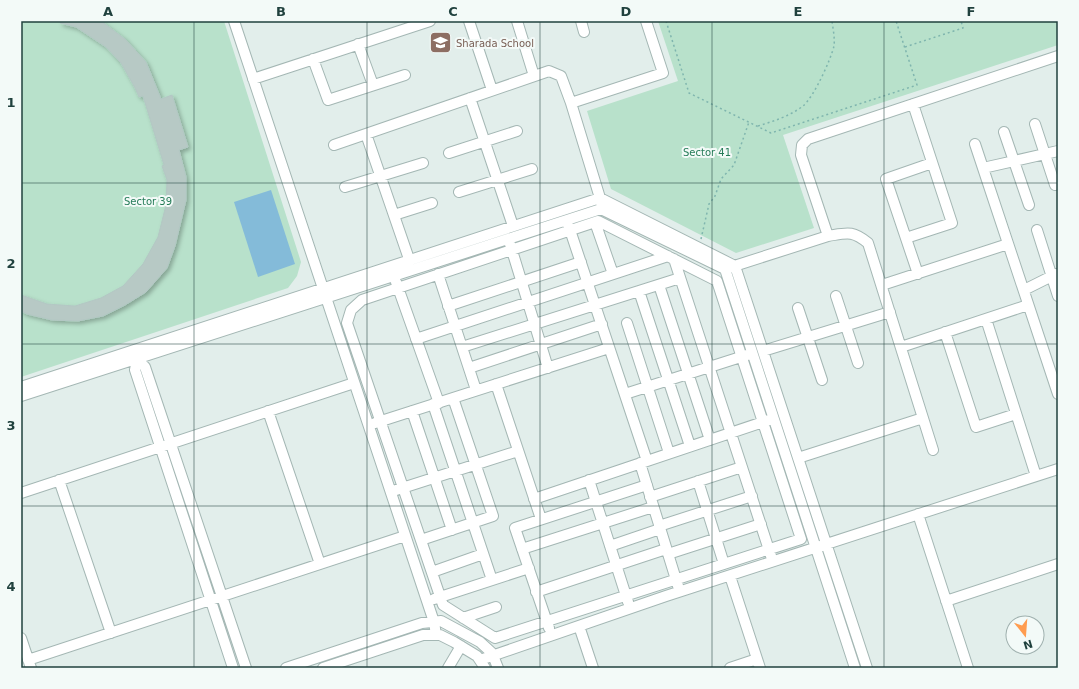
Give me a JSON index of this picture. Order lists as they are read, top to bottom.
{
  "parks": ["Sector 41", "Sector 39"],
  "places": {
    "school or university": ["Sharada School"]
  },
  "north": "bottom",
  "grid": {
    "columns": [
      "A",
      "B",
      "C",
      "D",
      "E",
      "F"
    ],
    "rows": [
      "1",
      "2",
      "3",
      "4"
    ]
  }
}
